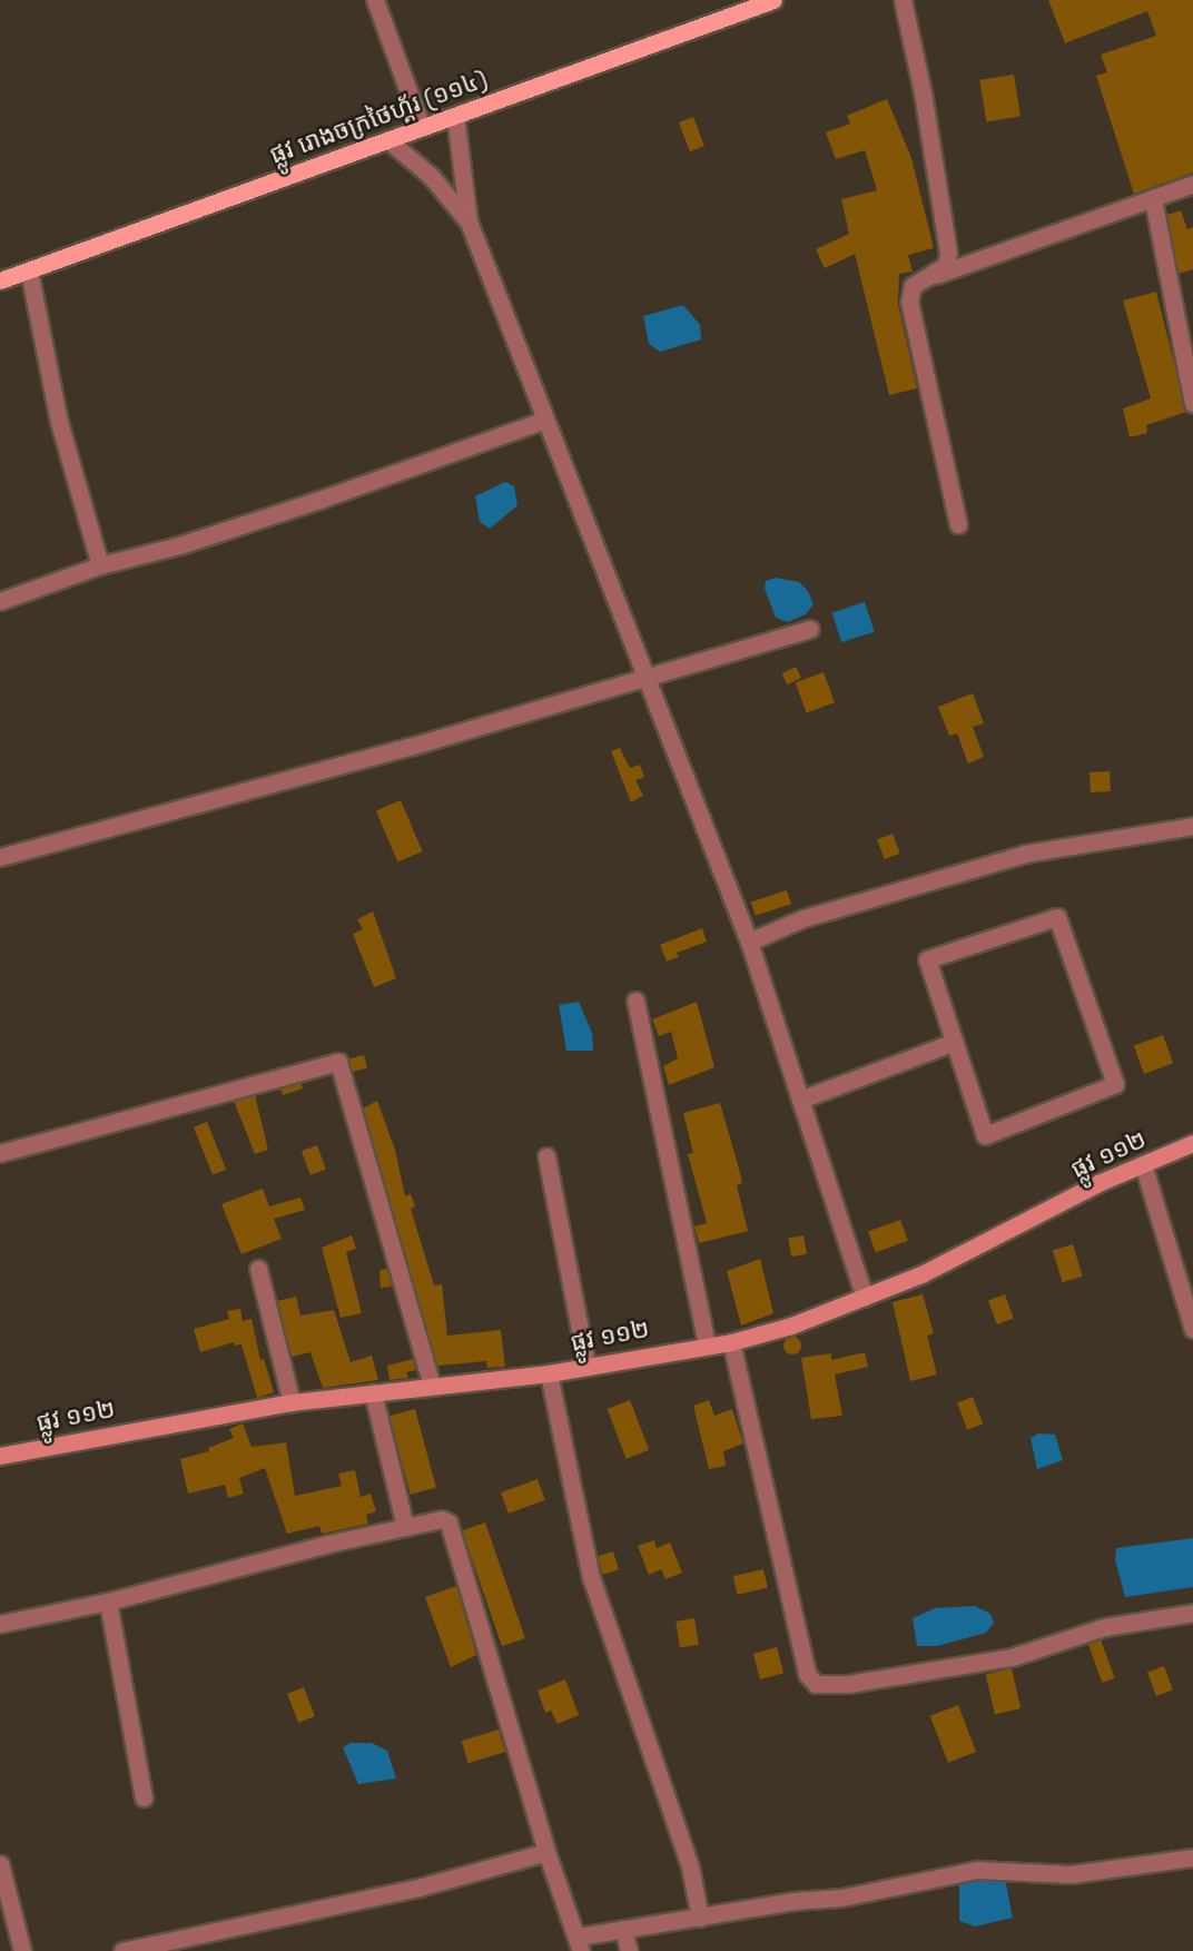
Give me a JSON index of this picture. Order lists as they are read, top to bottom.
{
  "streets": {
    "main road": ["ផ្លូវ រោងចក្រថៃហ្គ័រ (១១៤)"],
    "street": ["ផ្លូវ ១១២"]
  }
}
